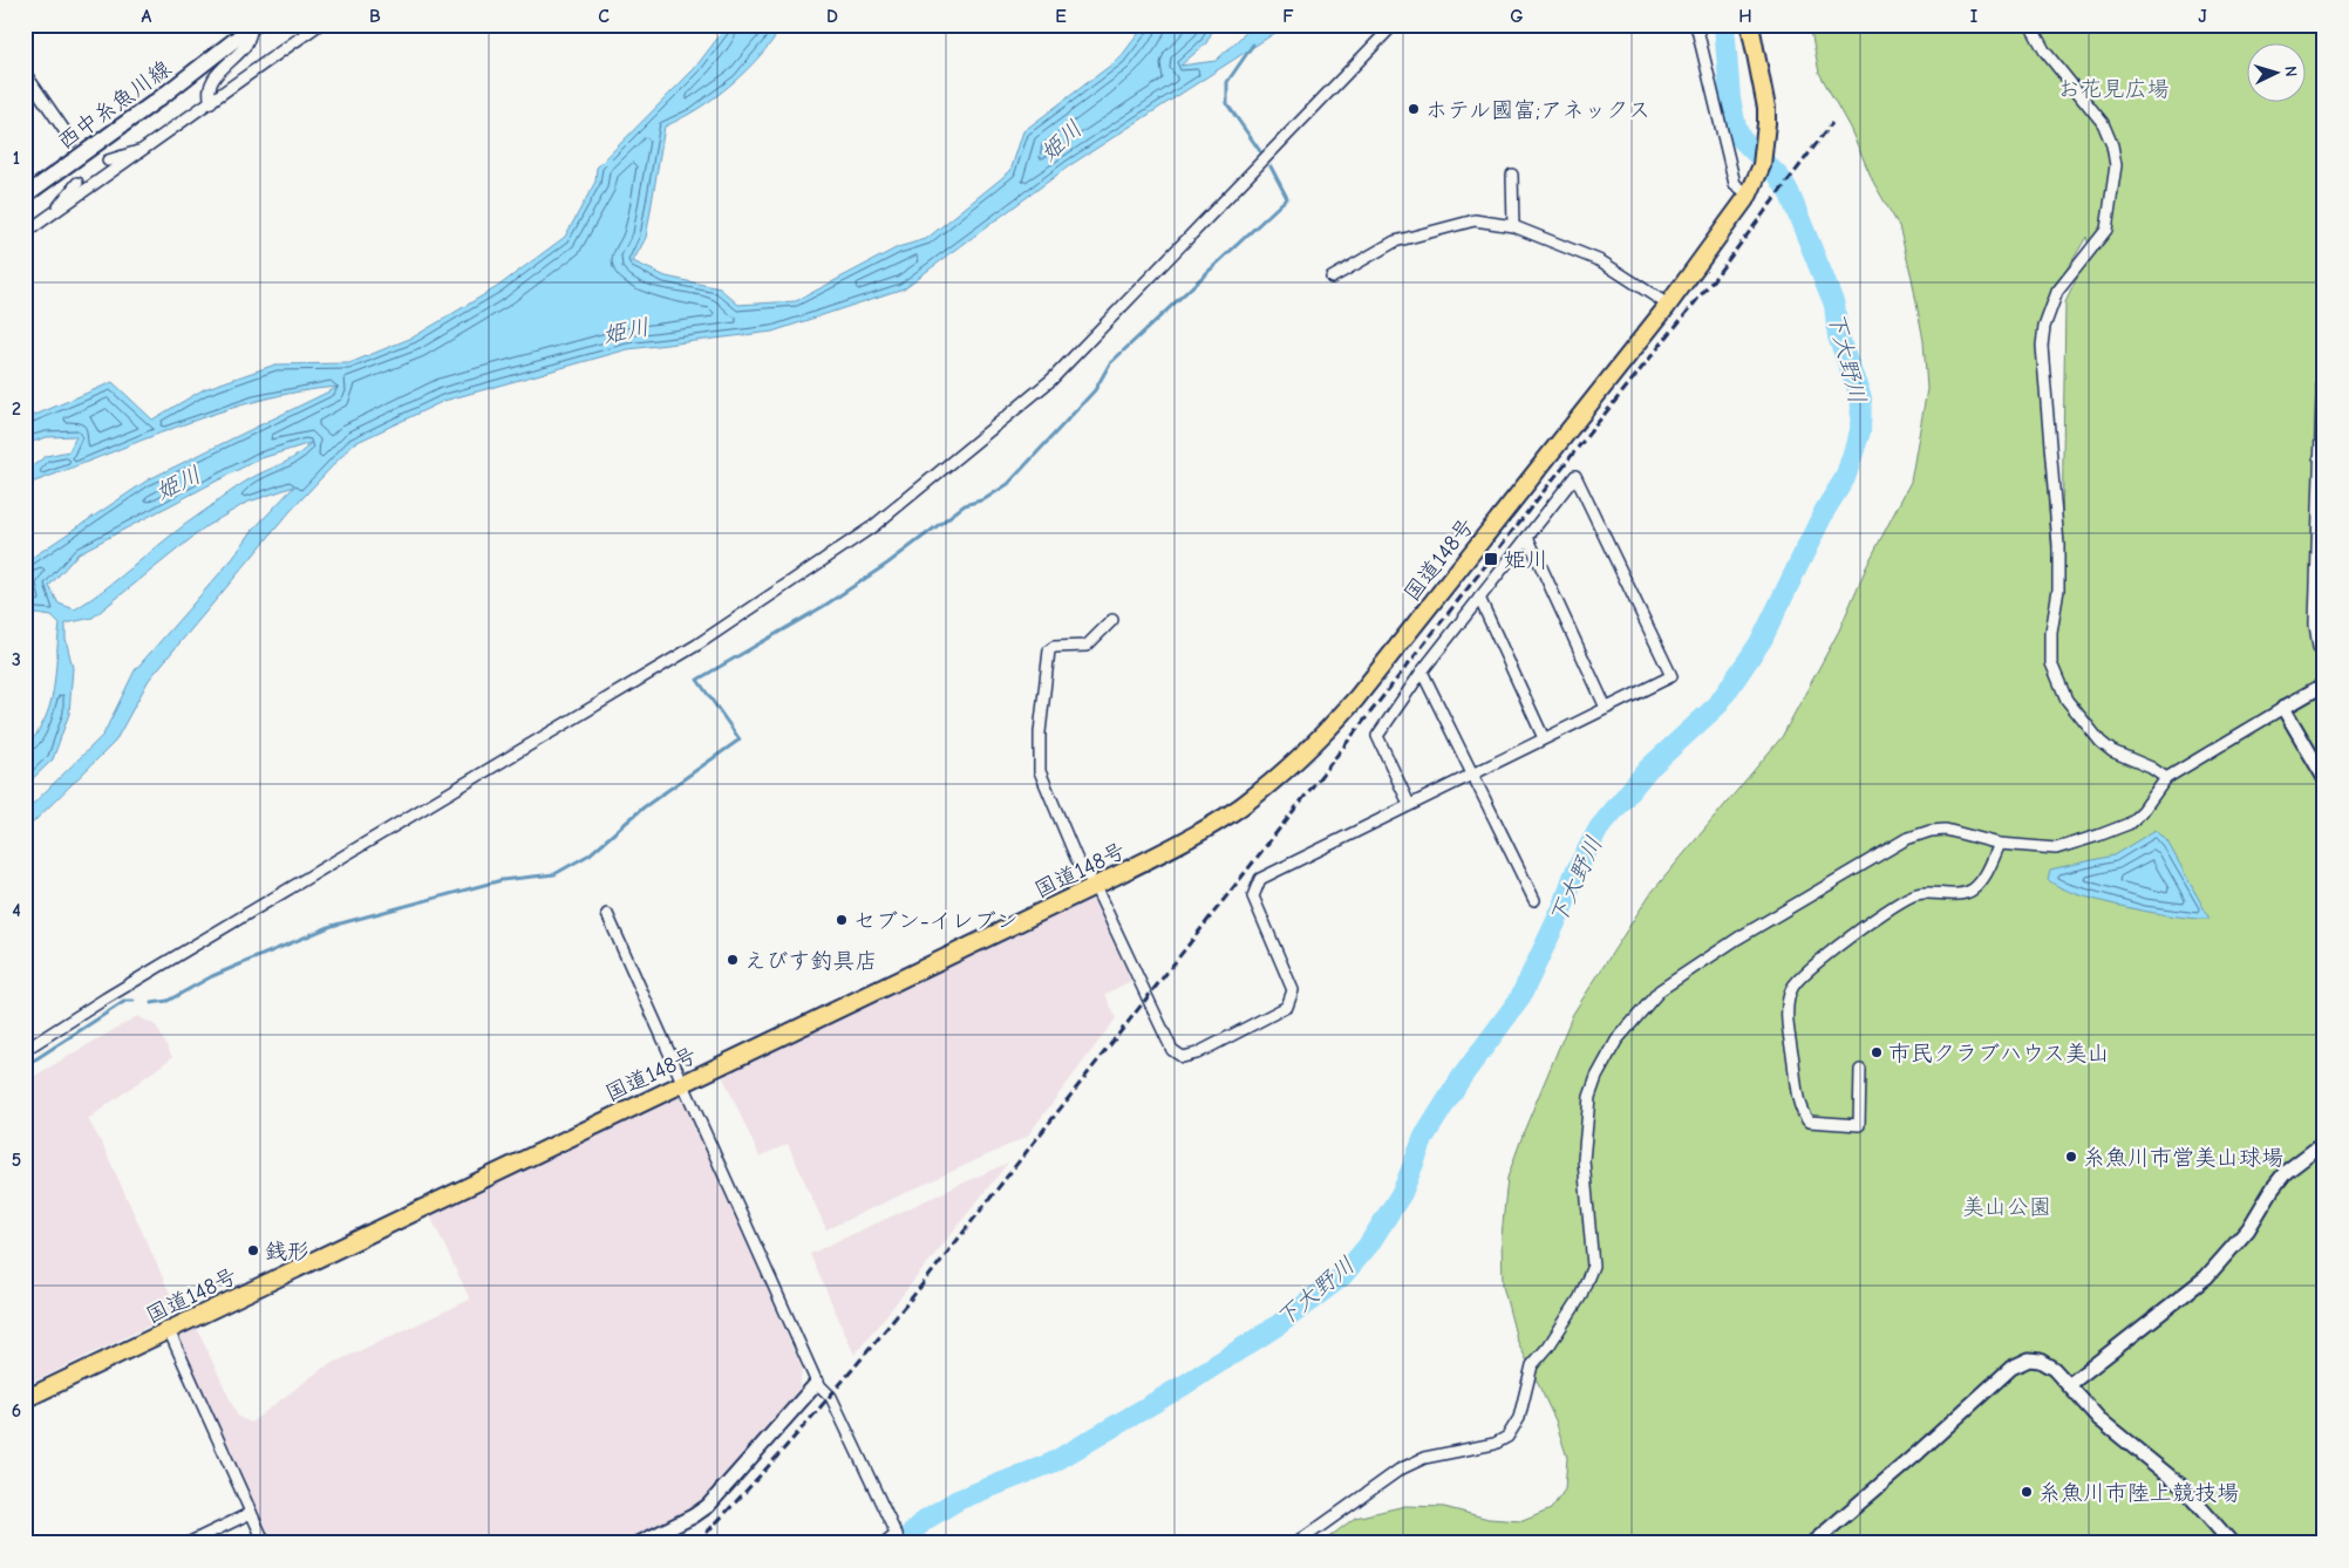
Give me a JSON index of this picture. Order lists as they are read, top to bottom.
{
  "streets": {
    "highway": ["国道148号"],
    "main road": ["西中糸魚川線"]
  },
  "water": ["姫川", "下大野川"],
  "parks": ["お花見広場", "美山公園"],
  "places": {
    "other": [
      "ホテル國富;アネックス",
      "セブン-イレブン",
      "えびす釣具店",
      "市民クラブハウス美山",
      "糸魚川市営美山球場",
      "銭形",
      "糸魚川市陸上競技場"
    ],
    "transit": ["姫川"]
  },
  "north": "right",
  "grid": {
    "columns": [
      "A",
      "B",
      "C",
      "D",
      "E",
      "F",
      "G",
      "H",
      "I",
      "J"
    ],
    "rows": [
      "1",
      "2",
      "3",
      "4",
      "5",
      "6"
    ]
  }
}
